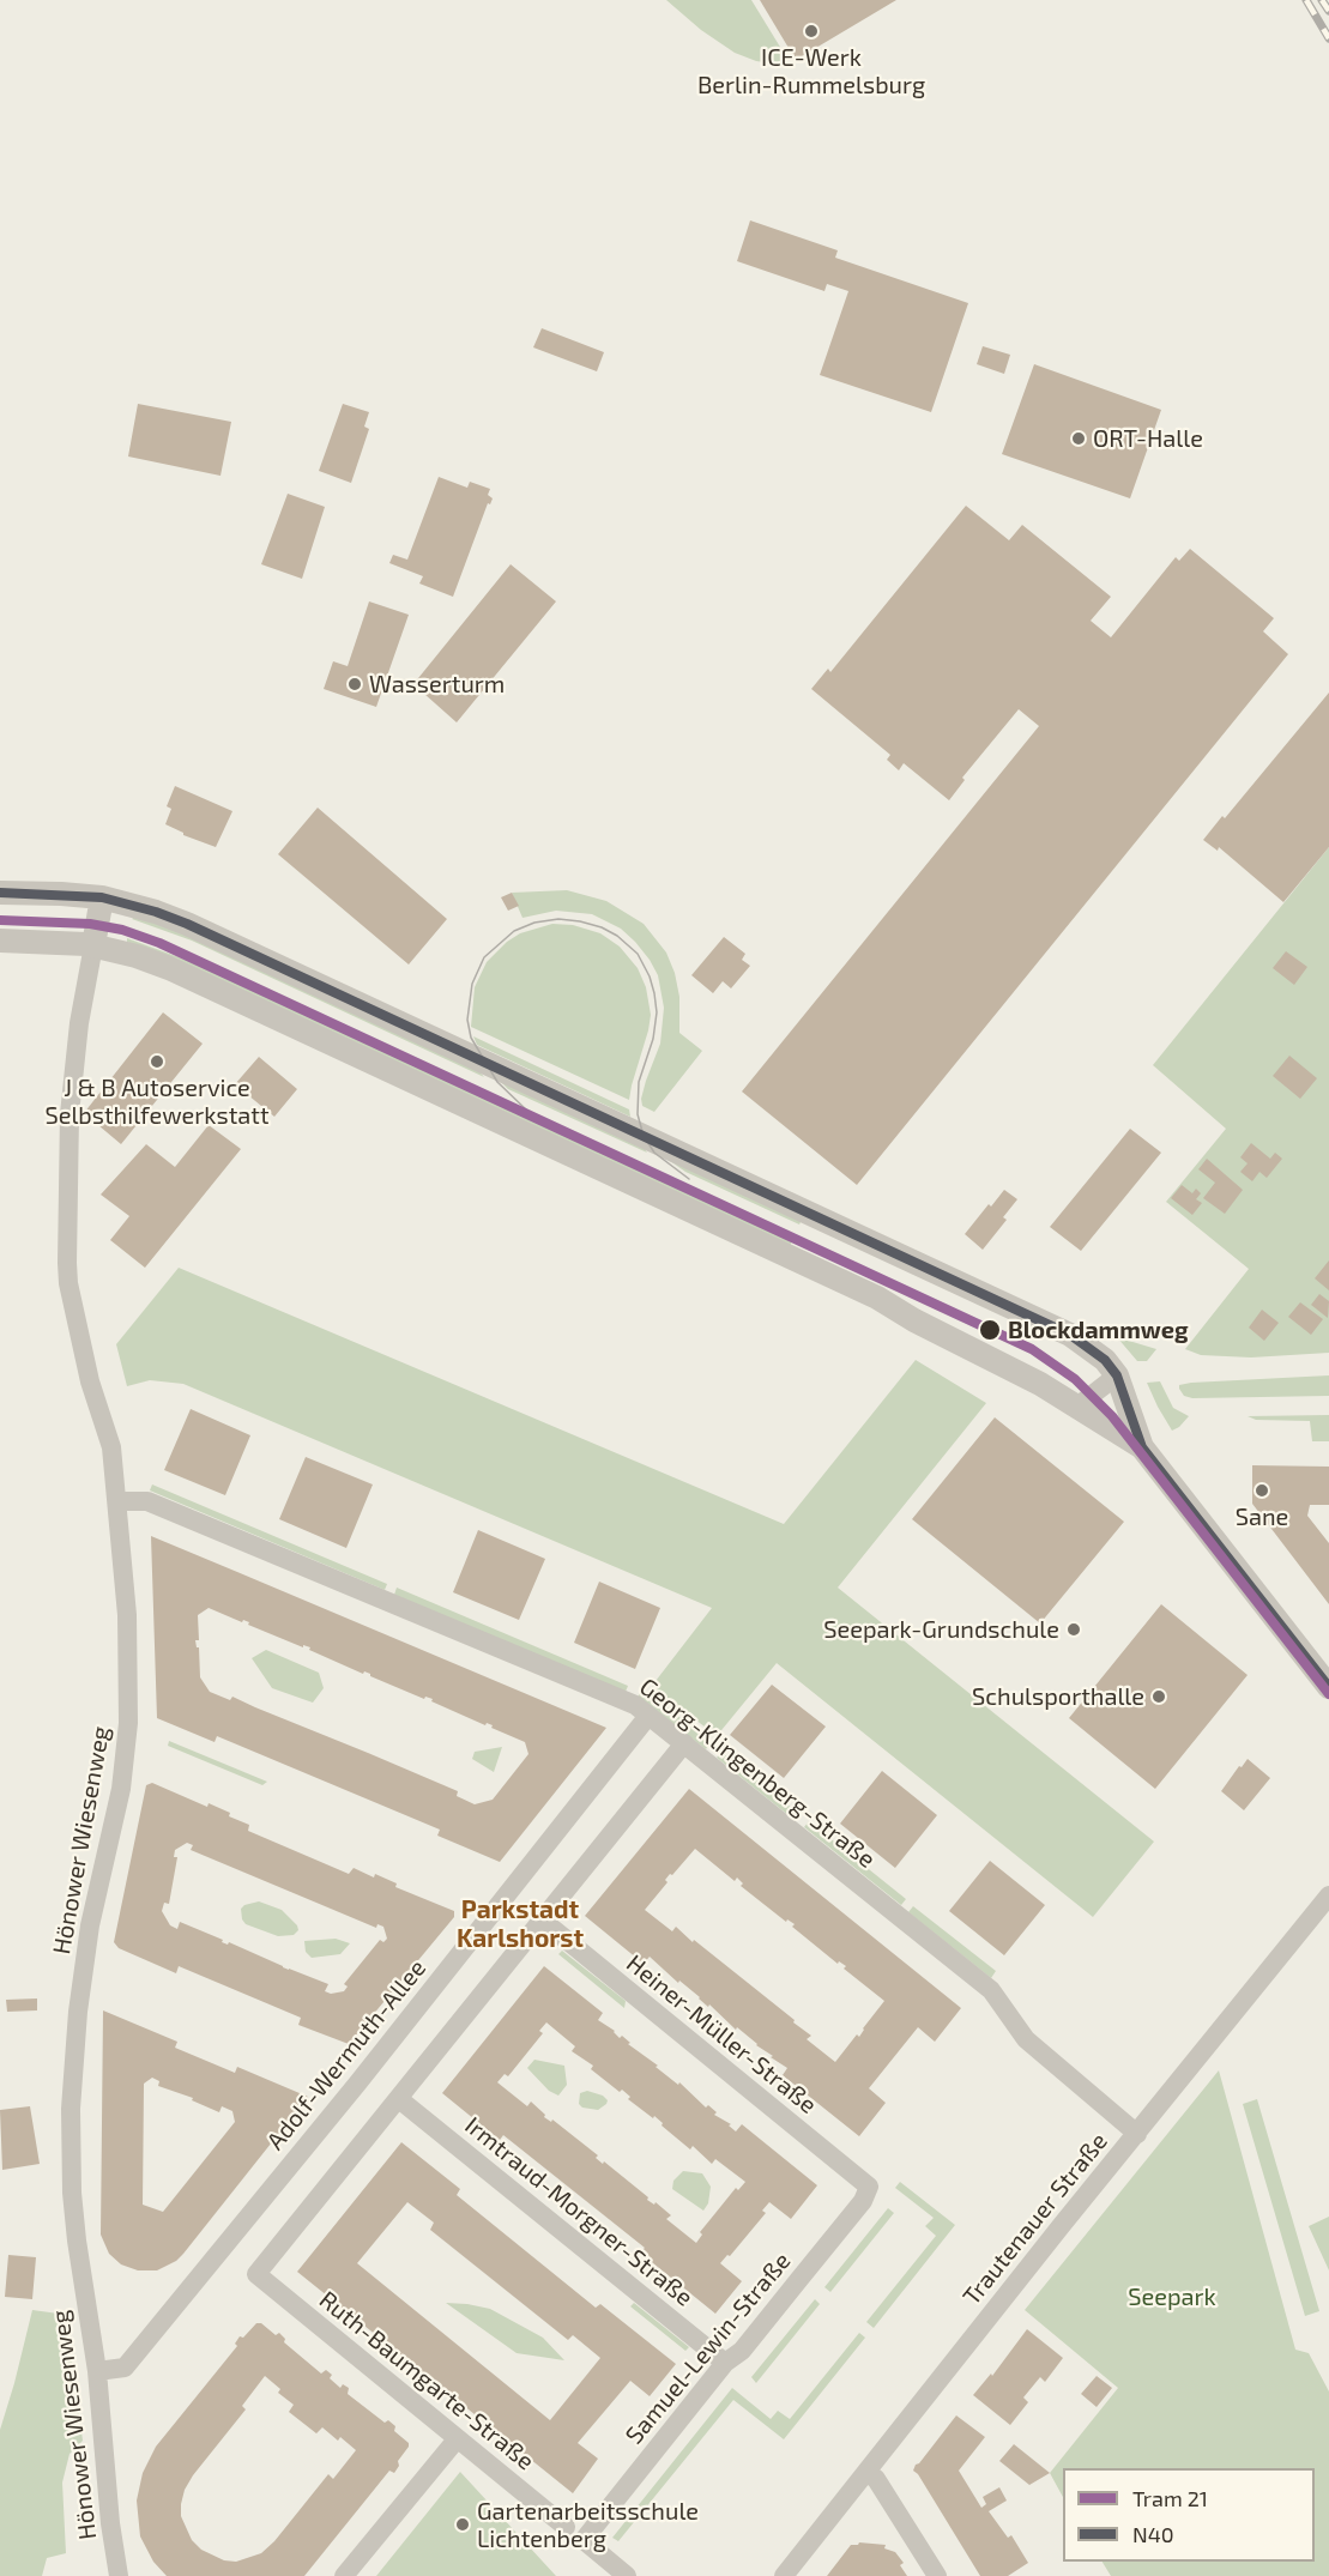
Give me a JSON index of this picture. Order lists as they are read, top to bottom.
{
  "streets": {
    "street": [
      "Georg-Klingenberg-Straße",
      "Hönower Wiesenweg",
      "Heiner-Müller-Straße",
      "Adolf-Wermuth-Allee",
      "Irmtraud-Morgner-Straße",
      "Trautenauer Straße",
      "Samuel-Lewin-Straße",
      "Ruth-Baumgarte-Straße"
    ]
  },
  "crossings": [
    ["Georg-Klingenberg-Straße", "Hönower Wiesenweg"],
    ["Georg-Klingenberg-Straße", "Adolf-Wermuth-Allee"],
    ["Georg-Klingenberg-Straße", "Trautenauer Straße"],
    ["Hönower Wiesenweg", "Adolf-Wermuth-Allee"],
    ["Heiner-Müller-Straße", "Samuel-Lewin-Straße"],
    ["Irmtraud-Morgner-Straße", "Samuel-Lewin-Straße"],
    ["Irmtraud-Morgner-Straße", "Ruth-Baumgarte-Straße"]
  ],
  "districts": ["Parkstadt Karlshorst"],
  "parks": ["Seepark"],
  "places": [
    "ICE-Werk Berlin-Rummelsburg",
    "ORT-Halle",
    "Wasserturm",
    "J & B Autoservice Selbsthilfewerkstatt",
    "Blockdammweg",
    "Sane",
    "Seepark-Grundschule",
    "Schulsporthalle",
    "Gartenarbeitsschule Lichtenberg"
  ],
  "lines": ["transit line N40", "tram line 21"],
  "legend": ["Tram 21", "N40"]
}
